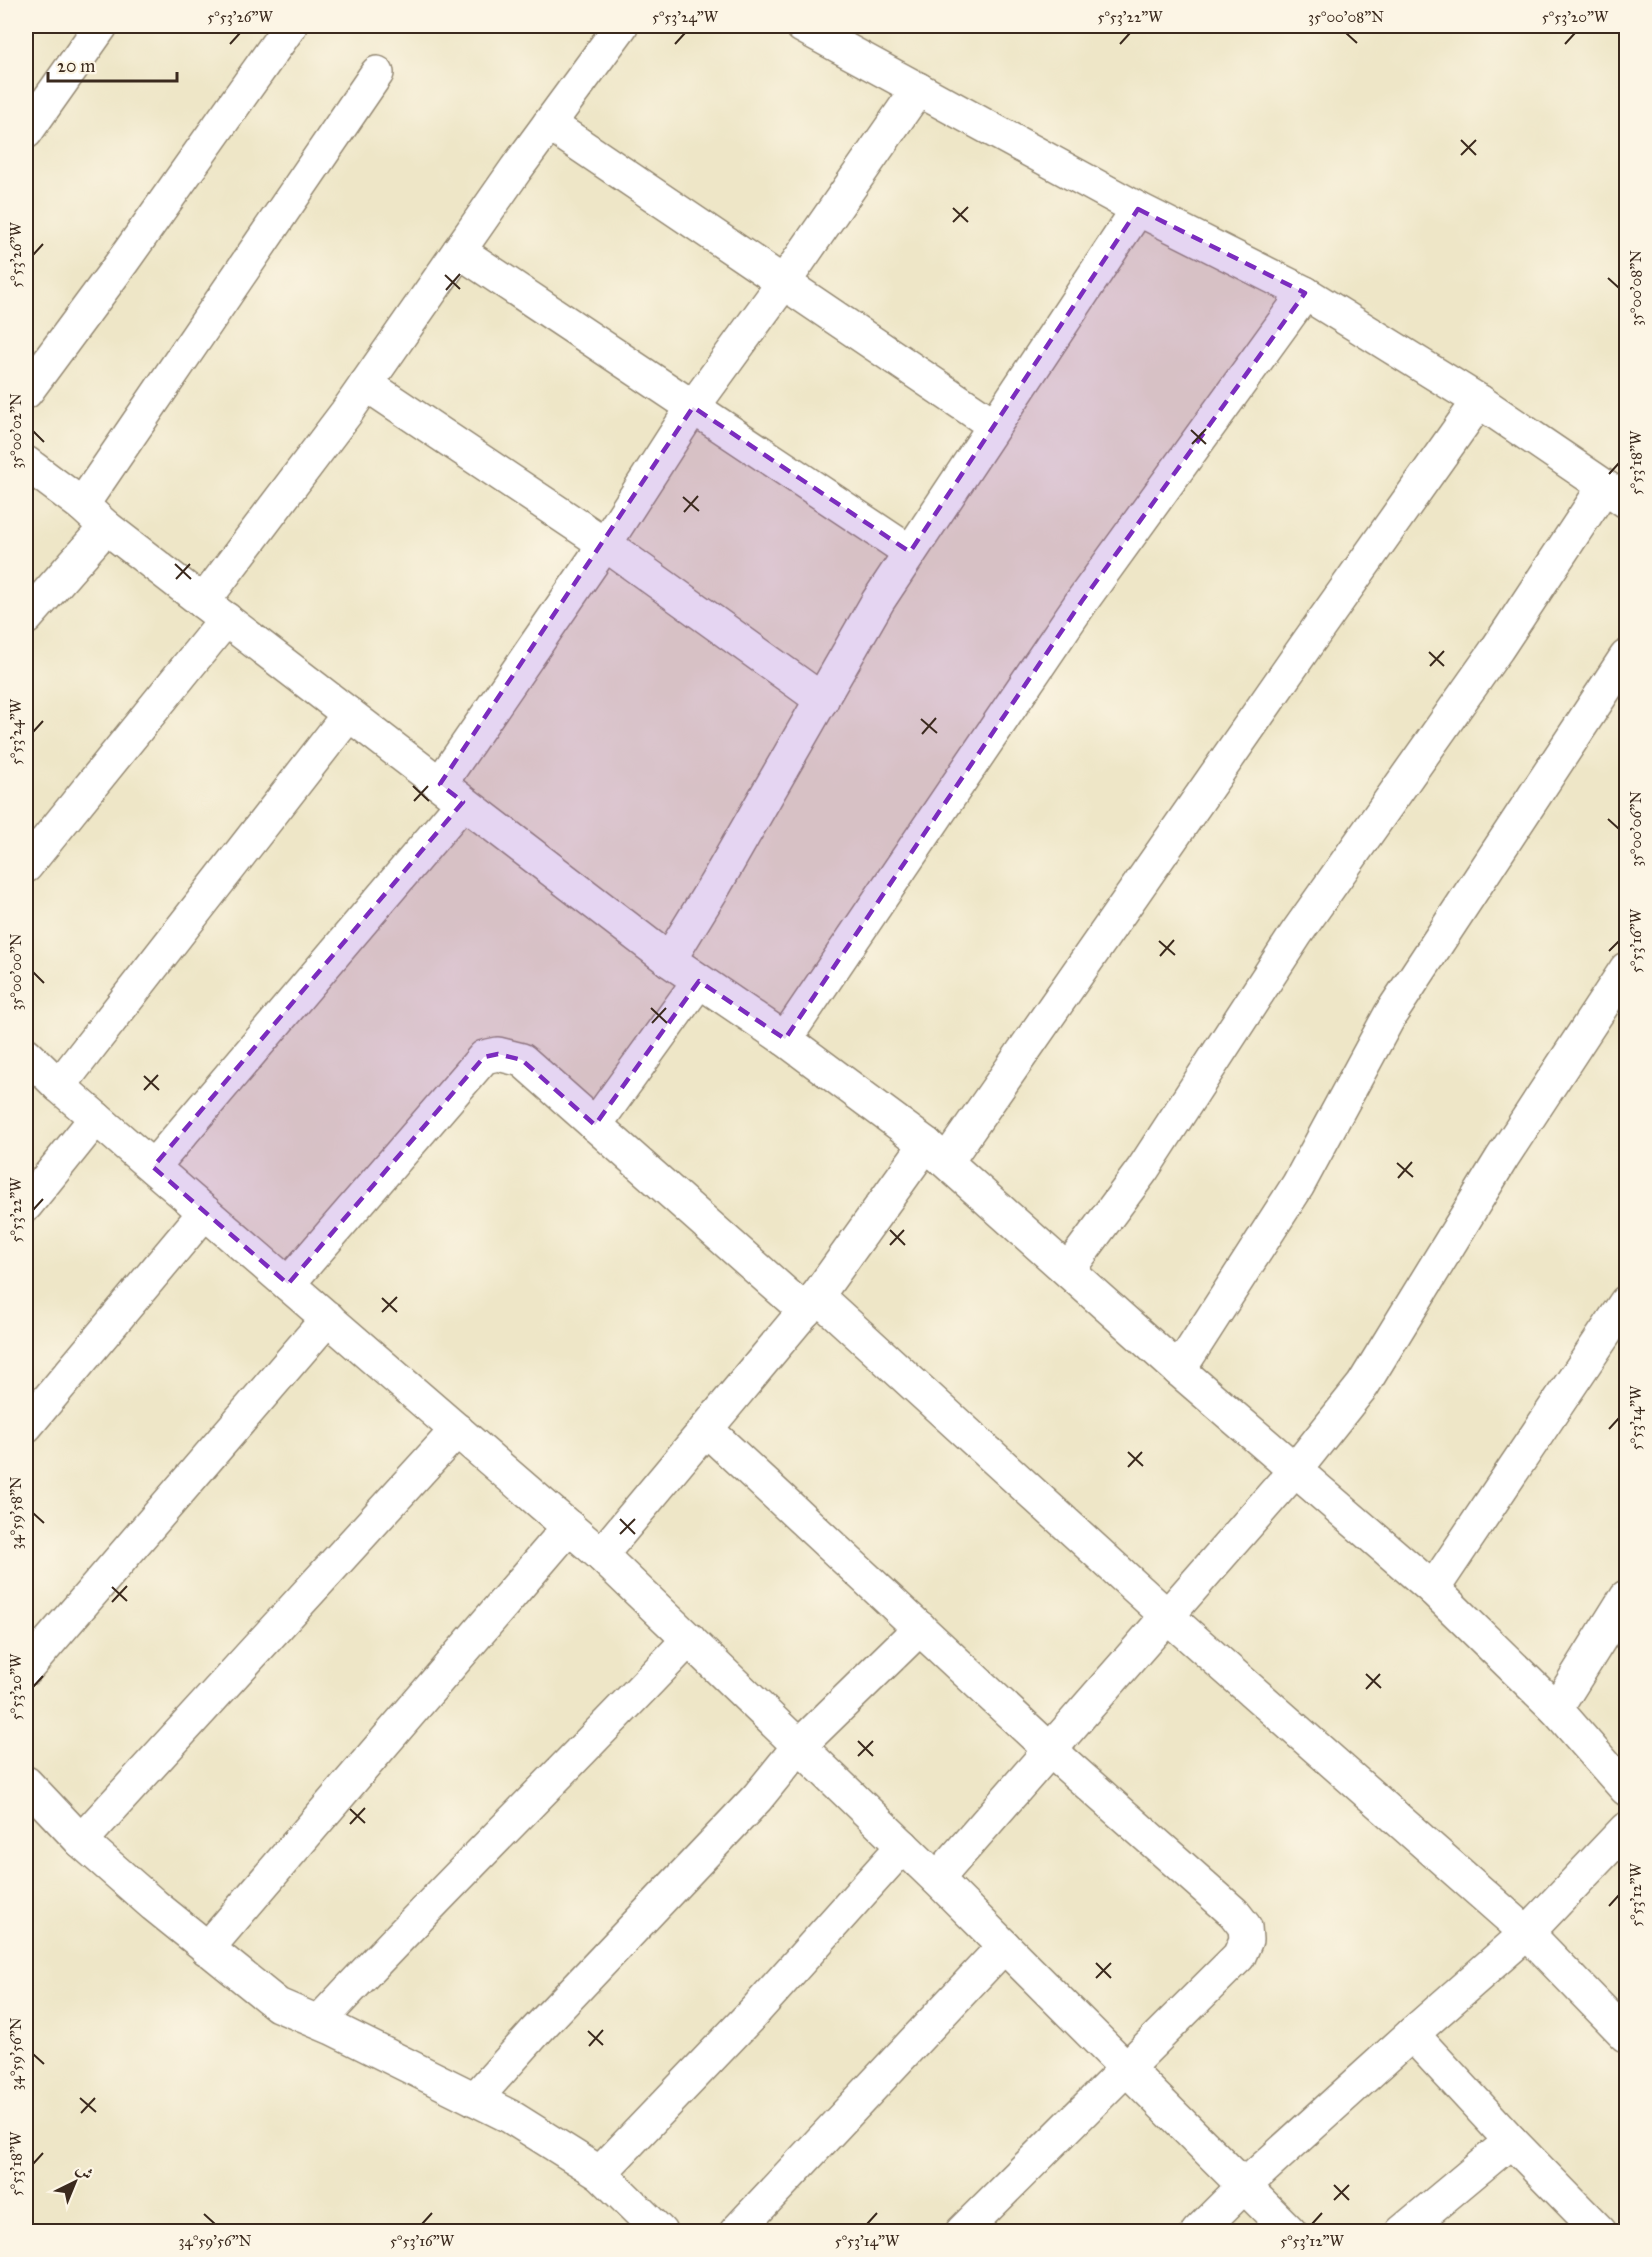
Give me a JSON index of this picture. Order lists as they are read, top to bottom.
{
  "scale_bar": "20 m",
  "north": "top right",
  "coordinates": [
    "5°53'26\"W",
    "5°53'24\"W",
    "5°53'22\"W",
    "35°00'08\"N",
    "5°53'20\"W",
    "35°00'02\"N",
    "5°53'18\"W",
    "35°00'06\"N",
    "5°53'16\"W",
    "35°00'00\"N",
    "5°53'14\"W",
    "34°59'58\"N",
    "5°53'12\"W",
    "34°59'56\"N"
  ]
}
